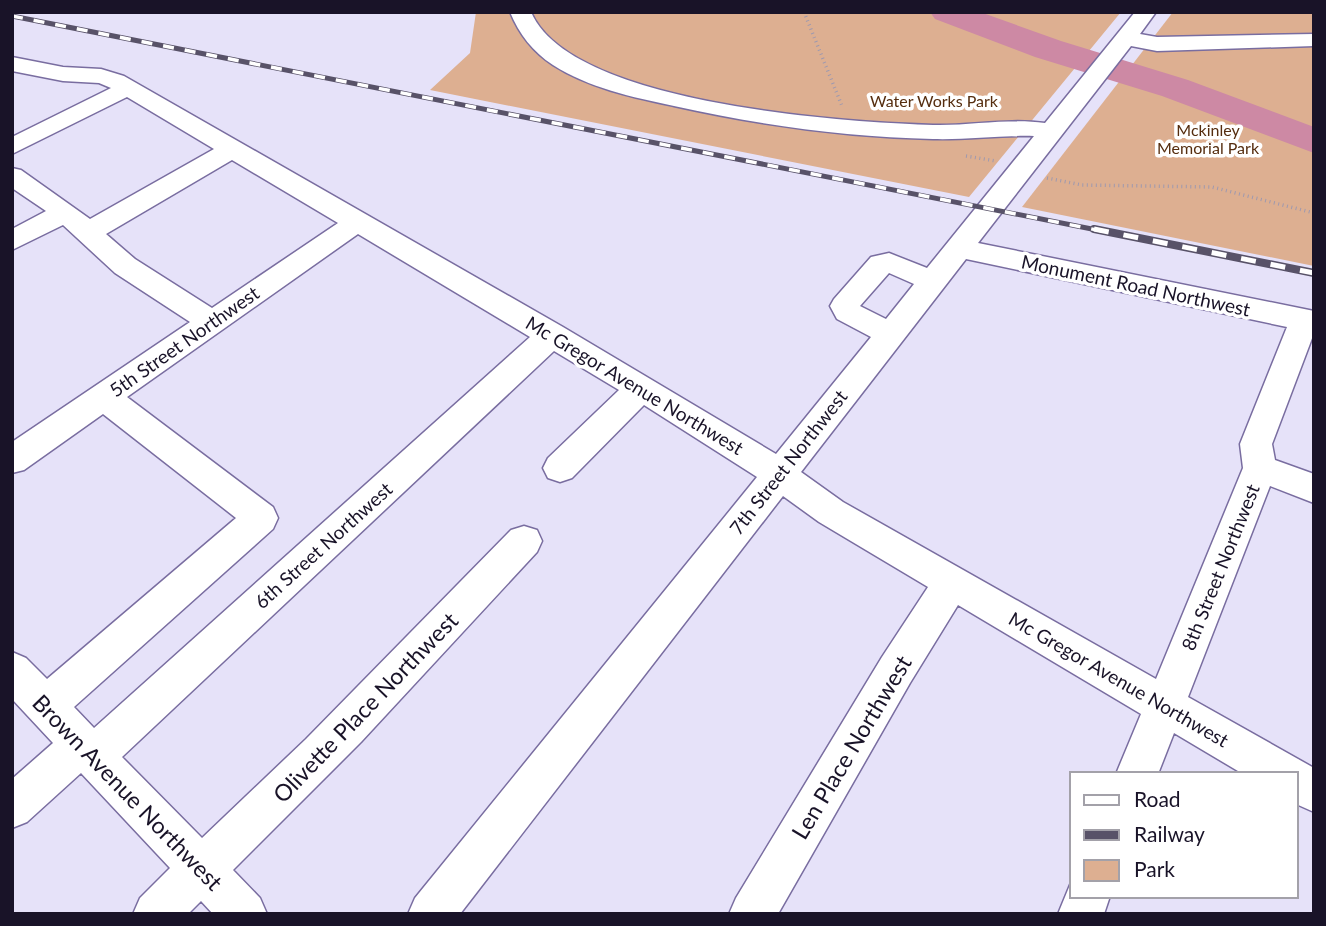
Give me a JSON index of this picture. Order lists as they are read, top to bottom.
{
  "streets": {
    "street": [
      "Monument Road Northwest",
      "5th Street Northwest",
      "Mc Gregor Avenue Northwest",
      "7th Street Northwest",
      "6th Street Northwest",
      "8th Street Northwest",
      "Olivette Place Northwest",
      "Len Place Northwest",
      "Brown Avenue Northwest"
    ]
  },
  "crossings": [
    ["Monument Road Northwest", "7th Street Northwest"],
    ["Monument Road Northwest", "8th Street Northwest"],
    ["5th Street Northwest", "Mc Gregor Avenue Northwest"],
    ["Mc Gregor Avenue Northwest", "7th Street Northwest"],
    ["Mc Gregor Avenue Northwest", "6th Street Northwest"],
    ["Mc Gregor Avenue Northwest", "8th Street Northwest"],
    ["Mc Gregor Avenue Northwest", "Len Place Northwest"],
    ["6th Street Northwest", "Brown Avenue Northwest"],
    ["Olivette Place Northwest", "Brown Avenue Northwest"]
  ],
  "parks": ["Water Works Park", "Mckinley Memorial Park"],
  "legend": ["Road", "Railway", "Park"]
}
